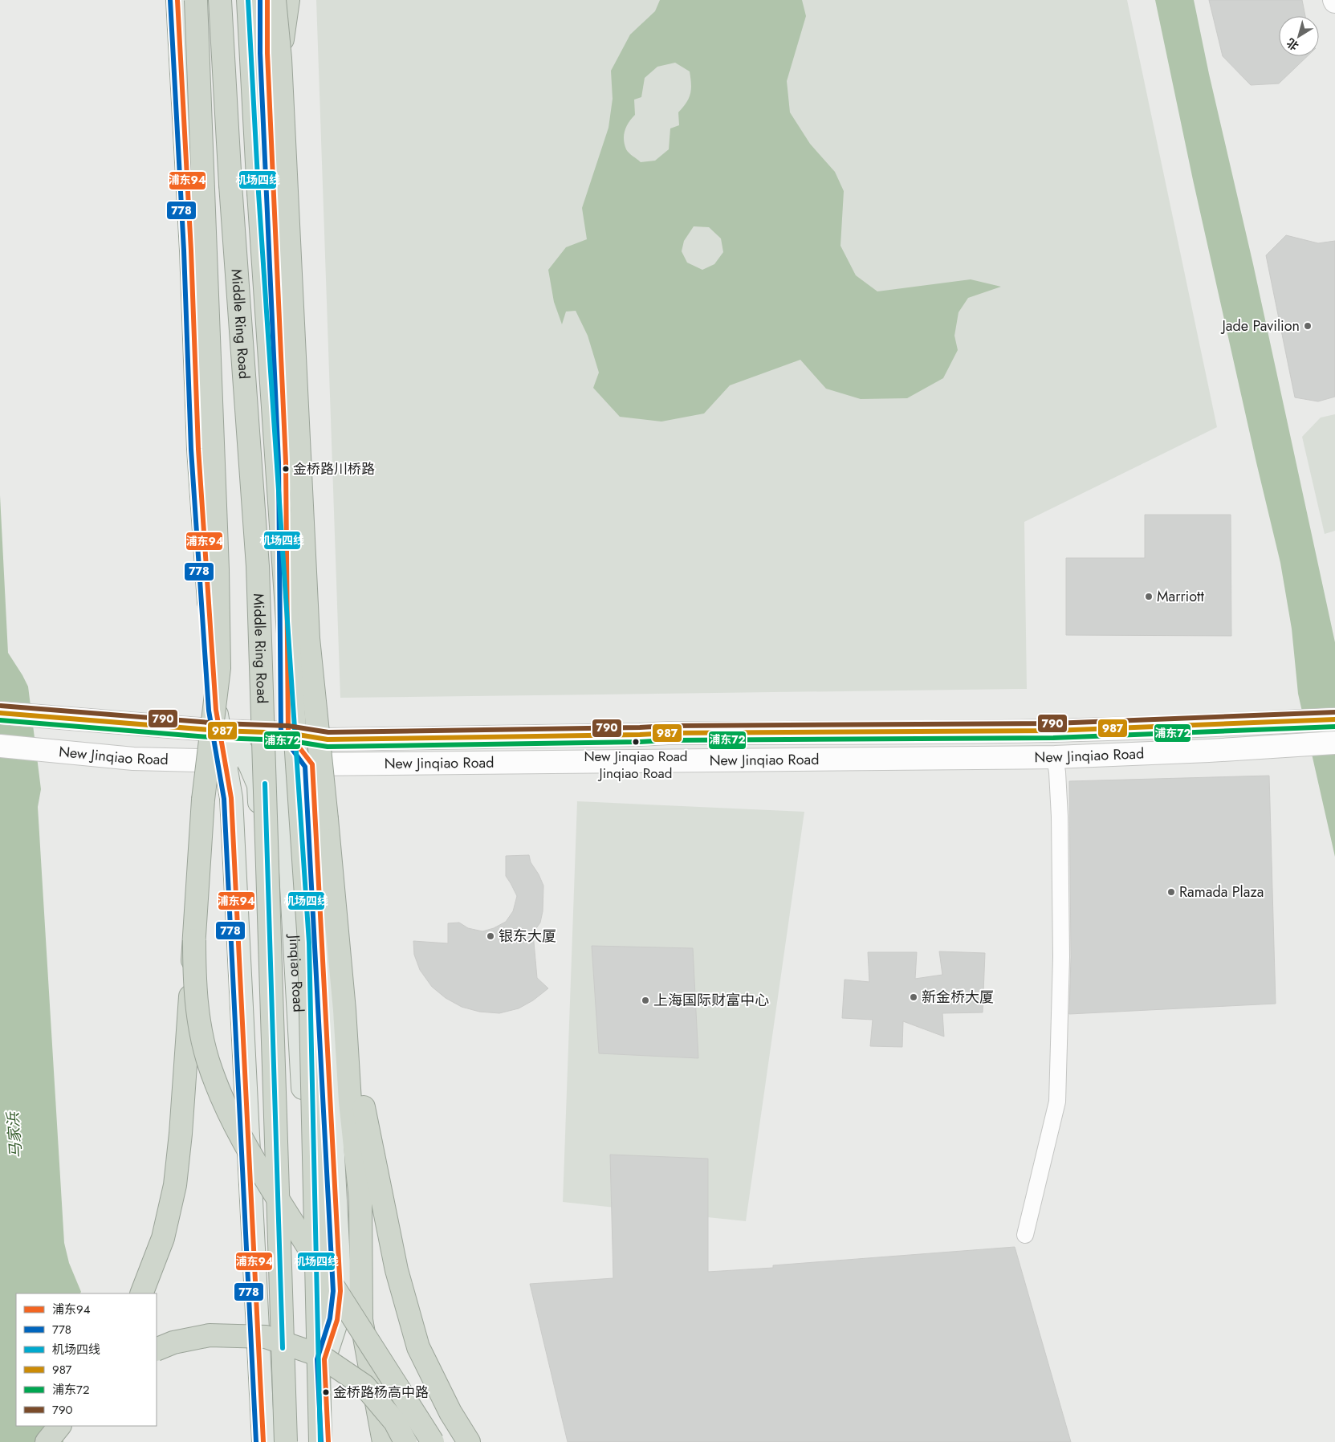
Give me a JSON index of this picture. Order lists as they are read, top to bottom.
{
  "streets": {
    "highway": ["Middle Ring Road"],
    "main road": ["Jinqiao Road"],
    "street": ["New Jinqiao Road"]
  },
  "crossings": [
    ["New Jinqiao Road", "Jinqiao Road"]
  ],
  "water": ["马家浜"],
  "places": [
    "Jade Pavilion",
    "金桥路川桥路",
    "Marriott",
    "New Jinqiao Road Jinqiao Road",
    "Ramada Plaza",
    "银东大厦",
    "新金桥大厦",
    "上海国际财富中心",
    "金桥路杨高中路"
  ],
  "lines": [
    "transit line 浦东94",
    "transit line 778",
    "transit line 机场四线",
    "transit line 790",
    "transit line 987",
    "transit line 浦东72"
  ],
  "legend": [
    "浦东94",
    "778",
    "机场四线",
    "987",
    "浦东72",
    "790"
  ],
  "north": "bottom left"
}
